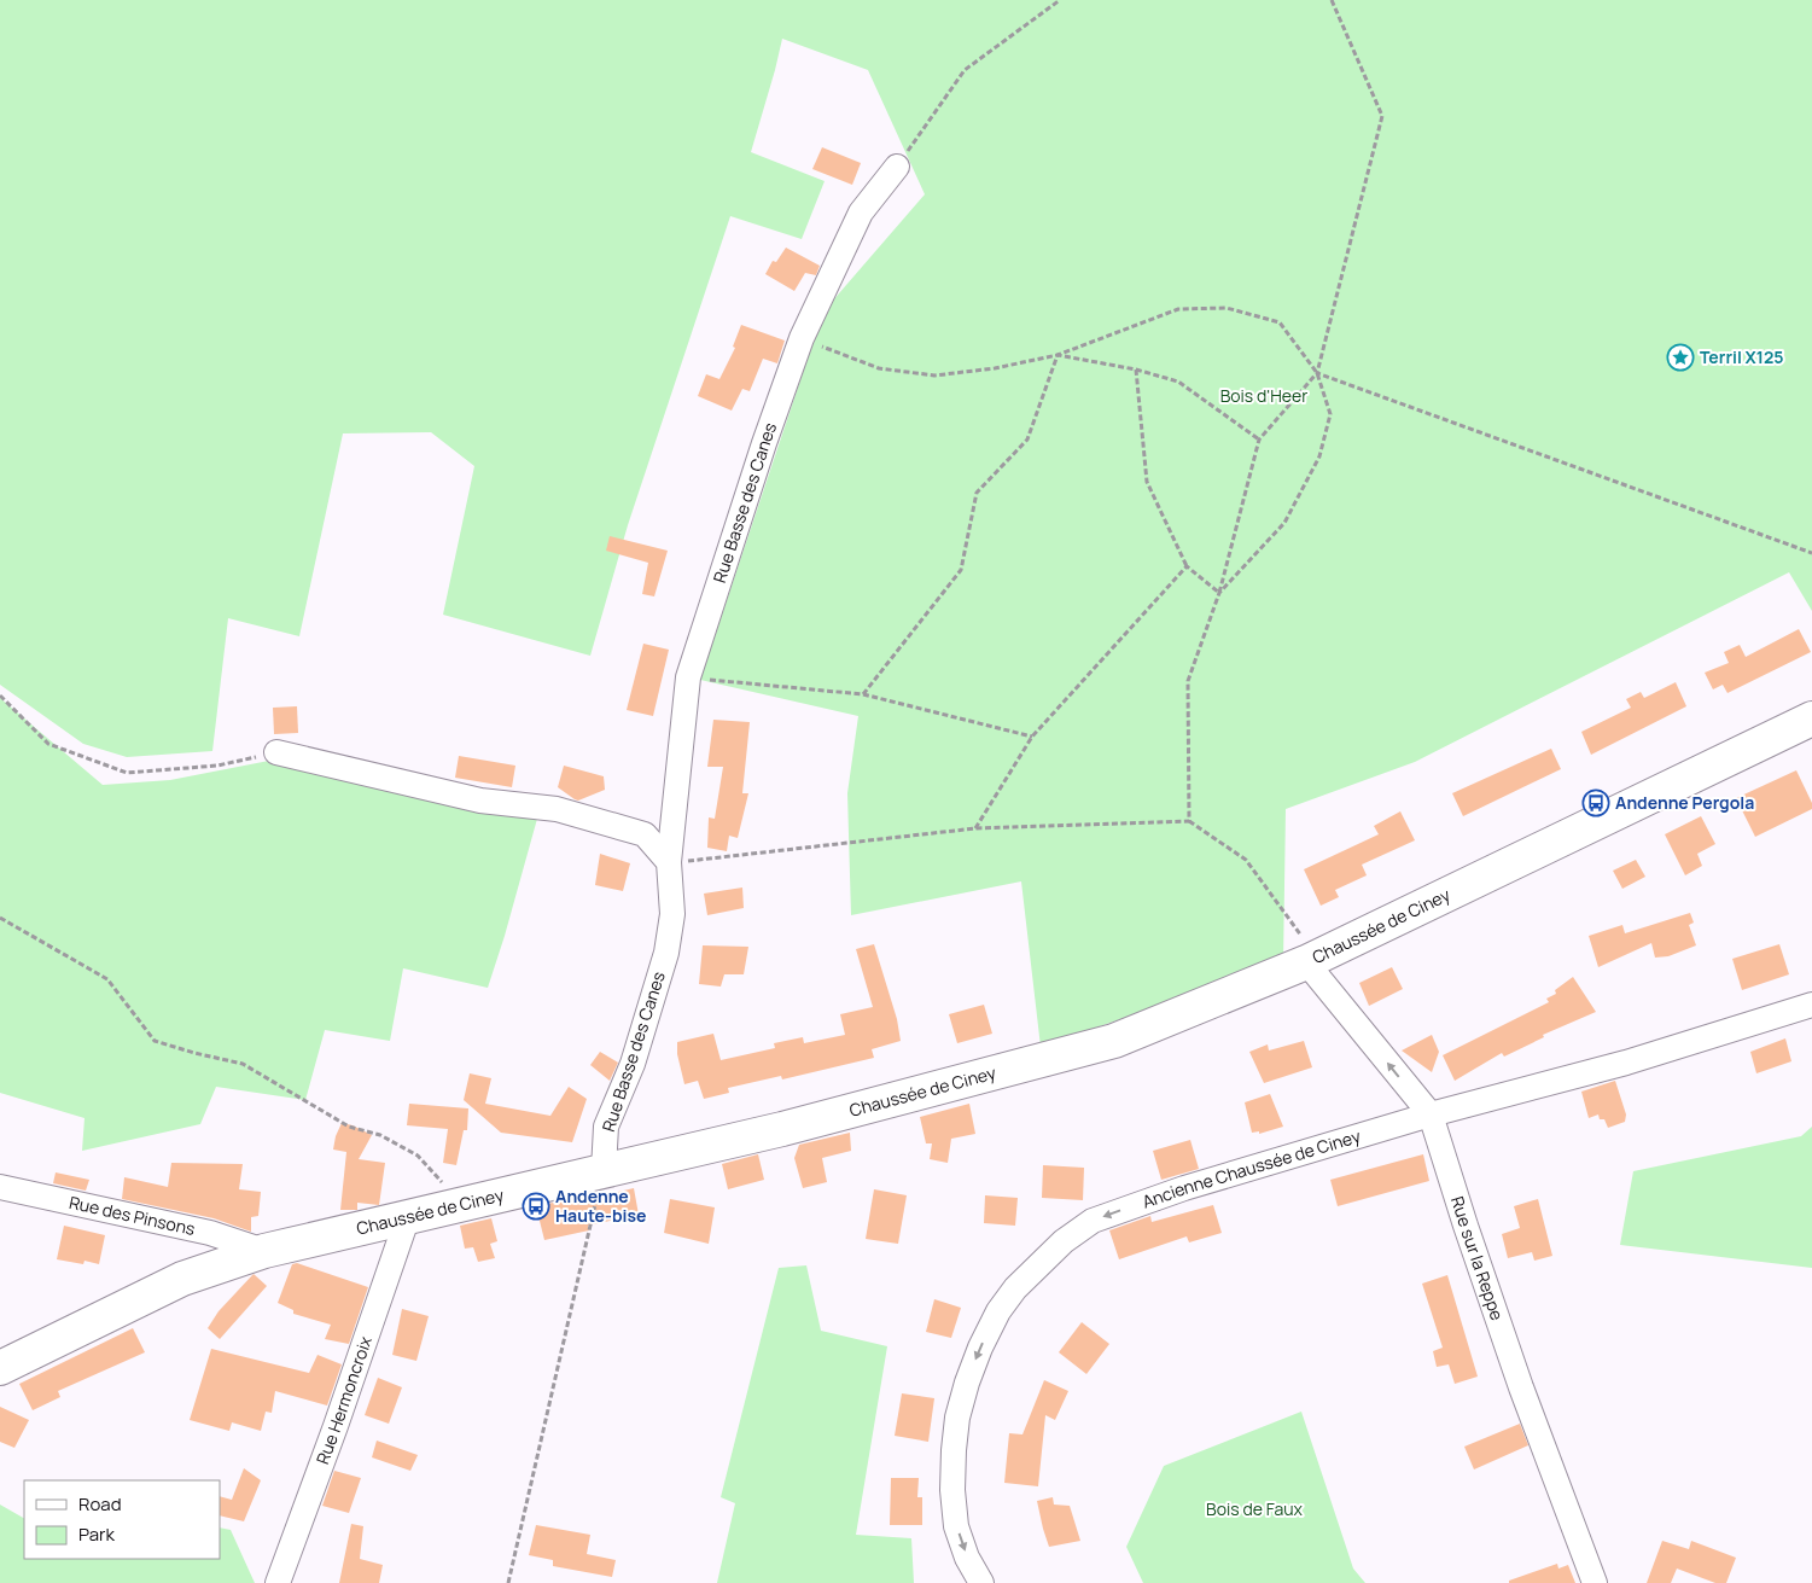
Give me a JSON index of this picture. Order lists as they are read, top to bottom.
{
  "streets": {
    "main road": ["Chaussée de Ciney"],
    "street": [
      "Rue Basse des Canes",
      "Ancienne Chaussée de Ciney",
      "Rue des Pinsons",
      "Rue sur la Reppe",
      "Rue Hermoncroix"
    ]
  },
  "crossings": [
    ["Rue Basse des Canes", "Chaussée de Ciney"],
    ["Chaussée de Ciney", "Rue des Pinsons"],
    ["Chaussée de Ciney", "Rue sur la Reppe"],
    ["Chaussée de Ciney", "Rue Hermoncroix"],
    ["Ancienne Chaussée de Ciney", "Rue sur la Reppe"]
  ],
  "one_way": ["Ancienne Chaussée de Ciney"],
  "parks": ["Bois d'Heer", "Bois de Faux"],
  "places": {
    "place": ["Terril X125"],
    "bus stop": ["Andenne Pergola", "Andenne Haute-bise"]
  },
  "legend": ["Road", "Park"]
}
